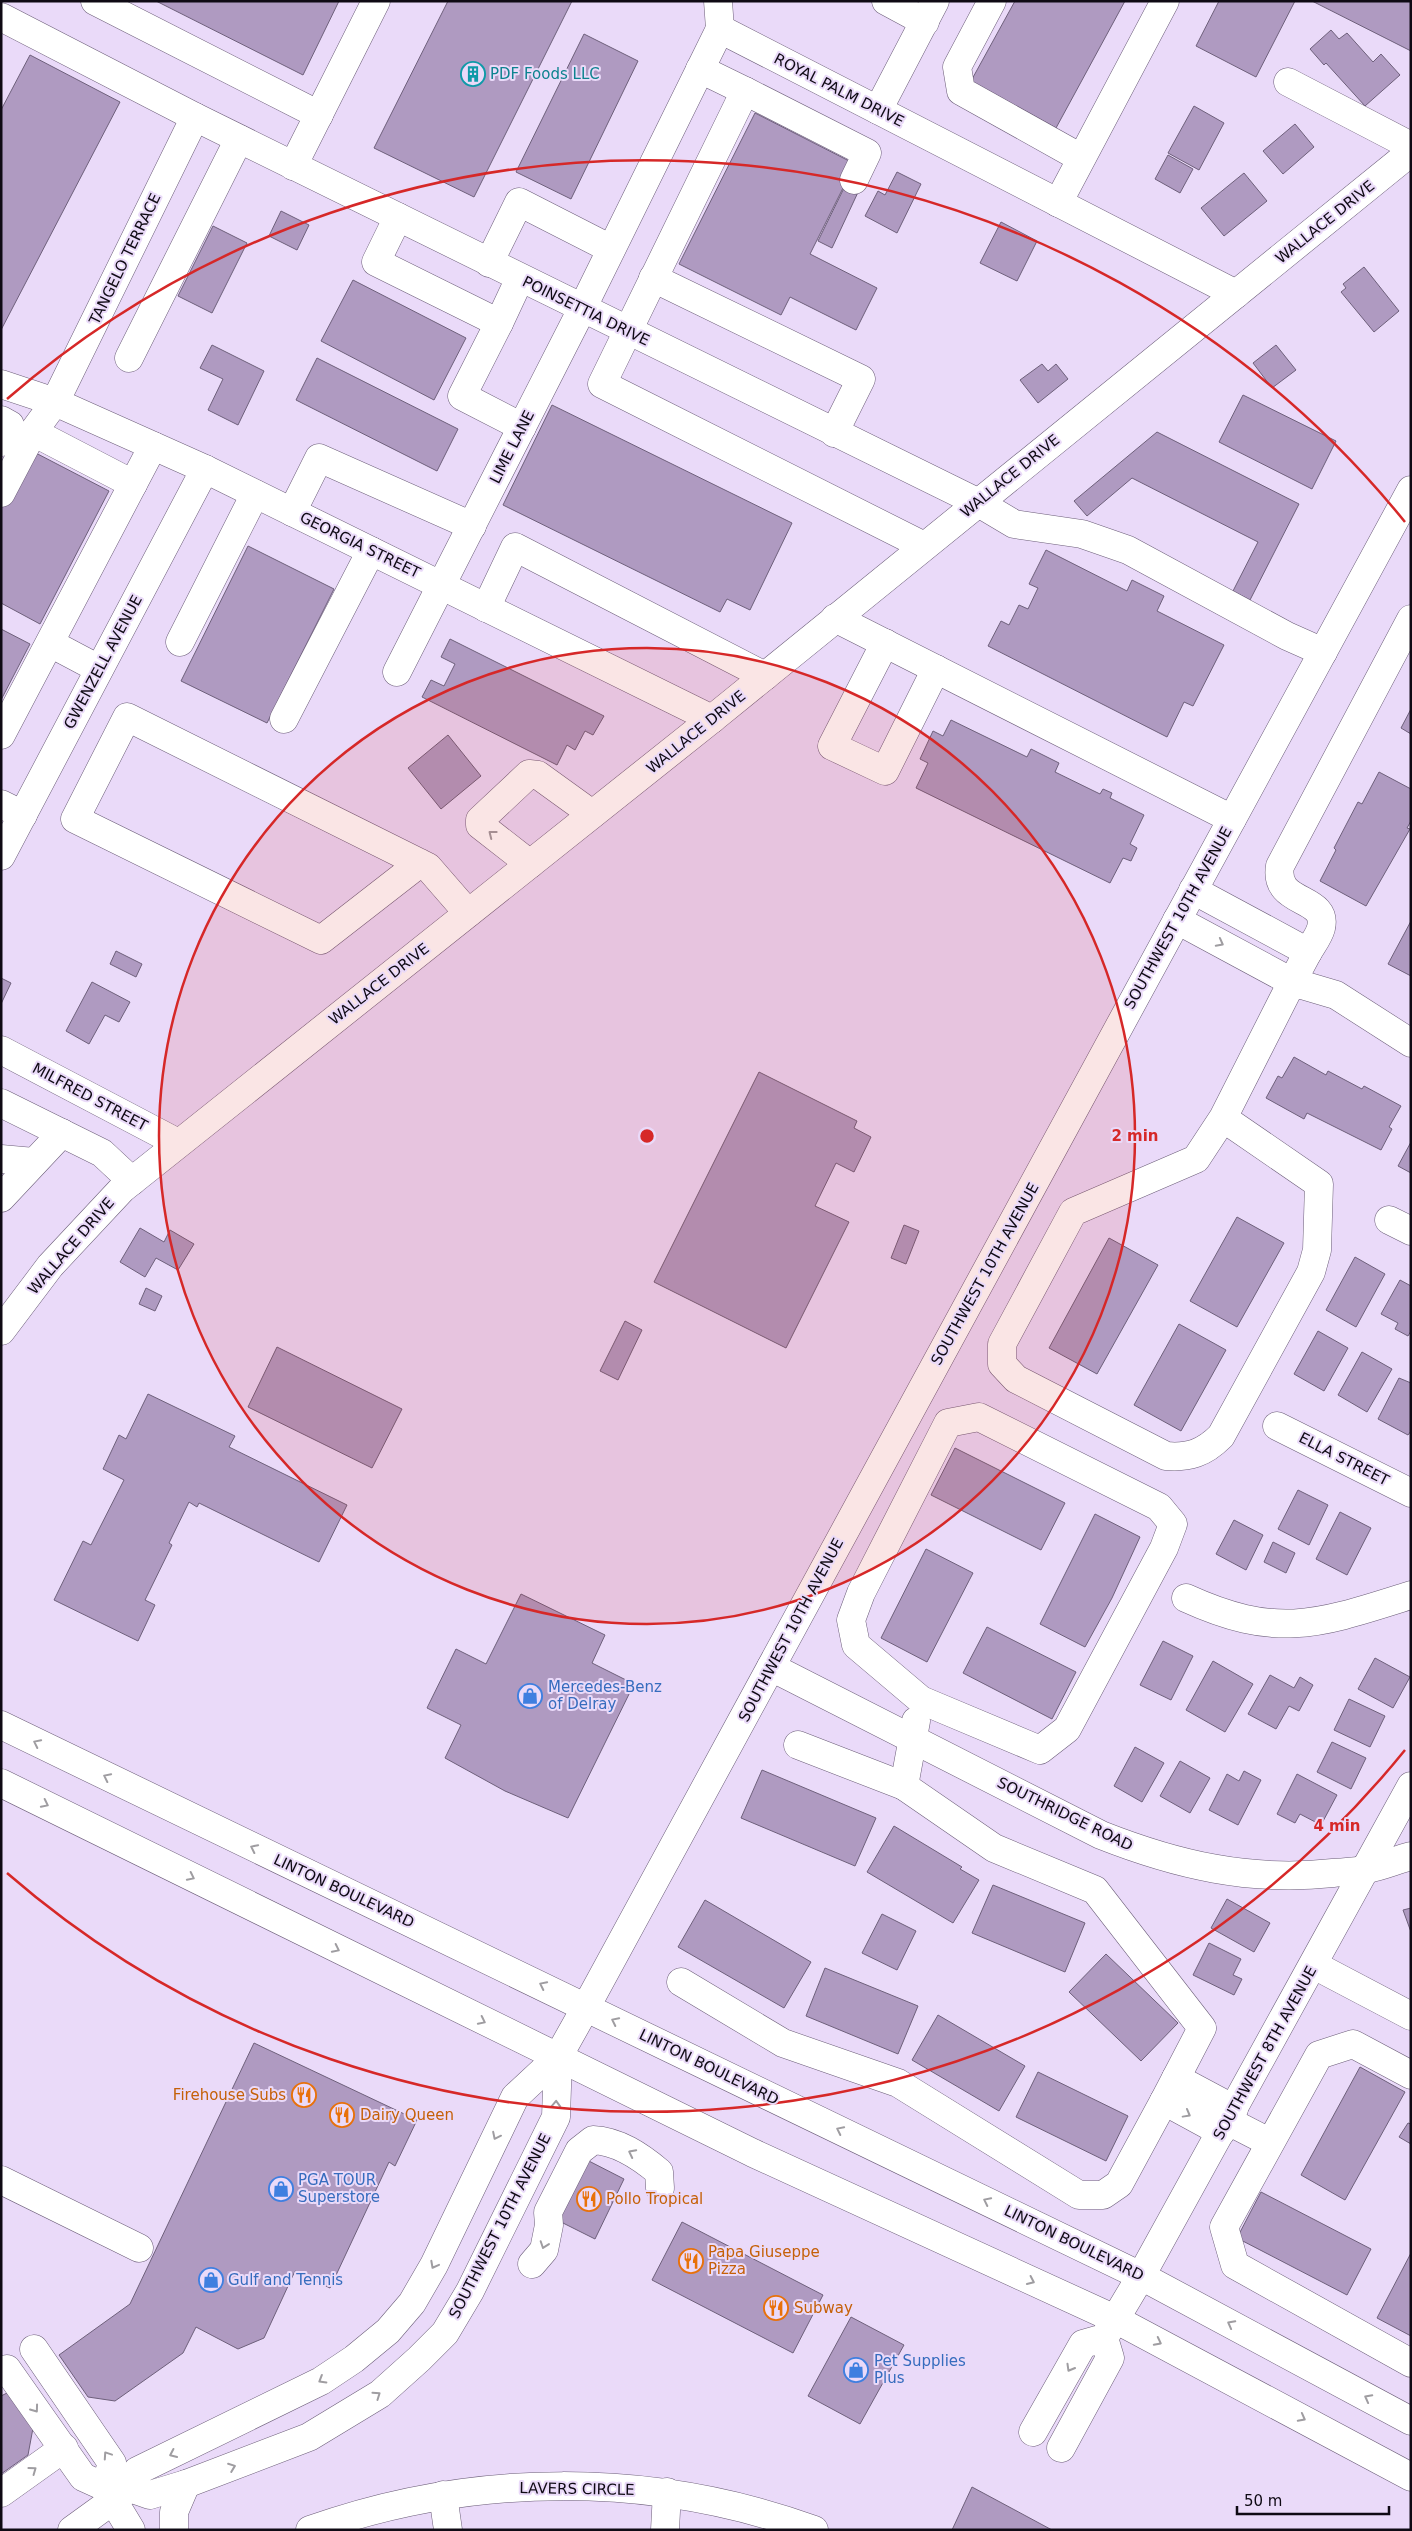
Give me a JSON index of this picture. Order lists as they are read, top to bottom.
{
  "streets": {
    "street": [
      "ROYAL PALM DRIVE",
      "WALLACE DRIVE",
      "TANGELO TERRACE",
      "POINSETTIA DRIVE",
      "LIME LANE",
      "GEORGIA STREET",
      "GWENZELL AVENUE",
      "SOUTHWEST 10TH AVENUE",
      "MILFRED STREET",
      "ELLA STREET",
      "SOUTHRIDGE ROAD",
      "LINTON BOULEVARD",
      "SOUTHWEST 8TH AVENUE",
      "LAVERS CIRCLE"
    ]
  },
  "crossings": [
    ["ROYAL PALM DRIVE", "WALLACE DRIVE"],
    ["WALLACE DRIVE", "POINSETTIA DRIVE"],
    ["WALLACE DRIVE", "GEORGIA STREET"],
    ["WALLACE DRIVE", "MILFRED STREET"],
    ["TANGELO TERRACE", "POINSETTIA DRIVE"],
    ["TANGELO TERRACE", "GEORGIA STREET"],
    ["POINSETTIA DRIVE", "LIME LANE"],
    ["POINSETTIA DRIVE", "SOUTHWEST 10TH AVENUE"],
    ["LIME LANE", "GEORGIA STREET"],
    ["GEORGIA STREET", "GWENZELL AVENUE"],
    ["SOUTHWEST 10TH AVENUE", "SOUTHRIDGE ROAD"],
    ["SOUTHWEST 10TH AVENUE", "LINTON BOULEVARD"],
    ["SOUTHRIDGE ROAD", "SOUTHWEST 8TH AVENUE"],
    ["LINTON BOULEVARD", "SOUTHWEST 8TH AVENUE"]
  ],
  "places": {
    "building": ["PDF Foods LLC"],
    "shop": [
      "Mercedes-Benz of Delray",
      "PGA TOUR Superstore",
      "Gulf and Tennis",
      "Pet Supplies Plus"
    ],
    "restaurant": [
      "Firehouse Subs",
      "Dairy Queen",
      "Pollo Tropical",
      "Papa Giuseppe Pizza",
      "Subway"
    ]
  },
  "scale_bar": "50 m",
  "rings": ["2 min", "4 min"]
}
